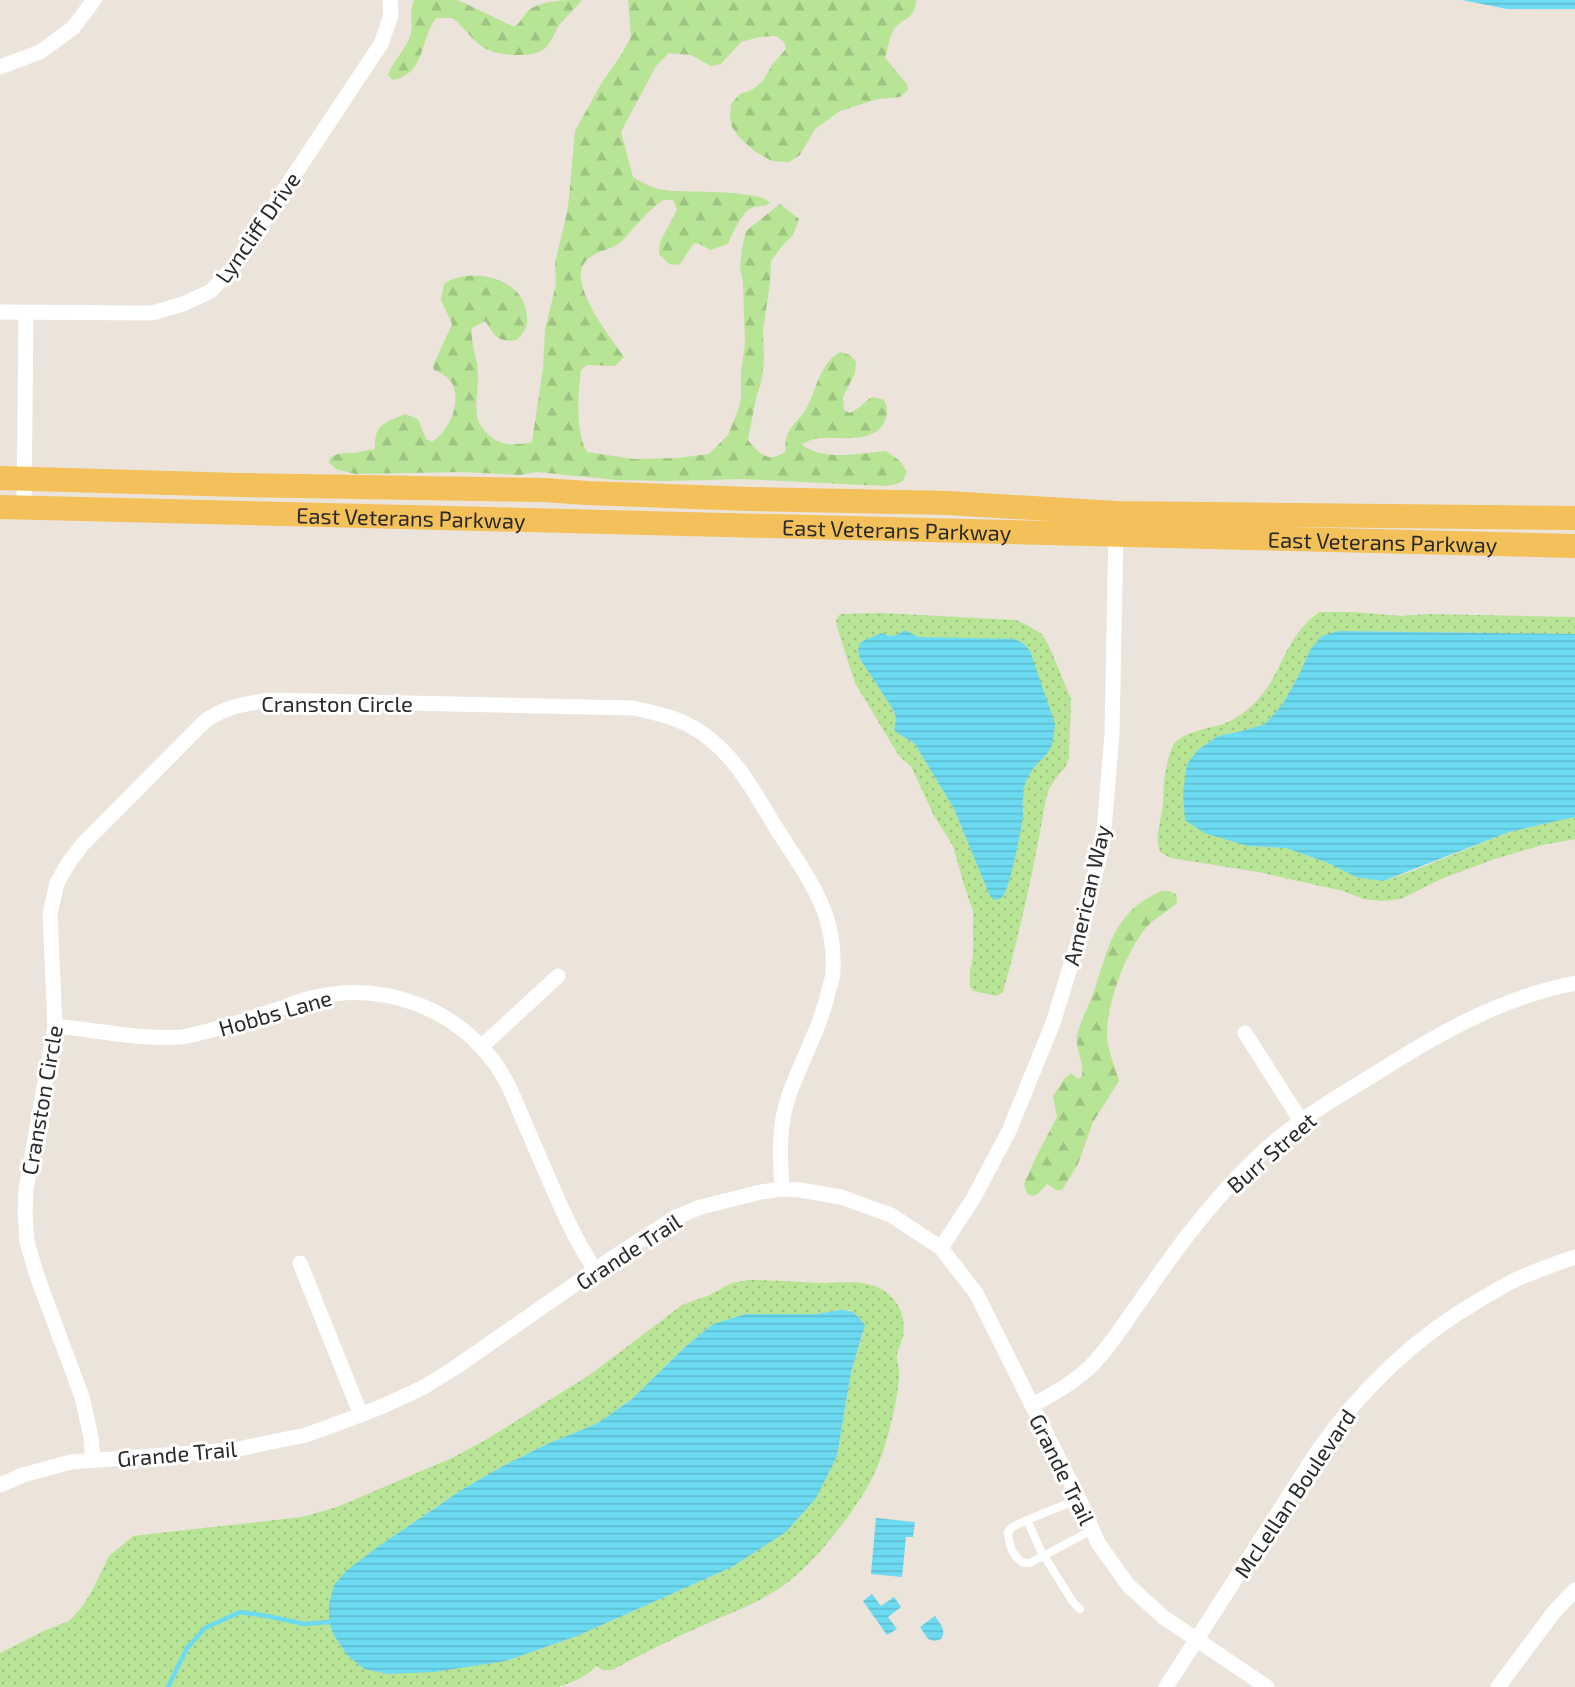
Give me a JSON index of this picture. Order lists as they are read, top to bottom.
{
  "streets": {
    "main road": ["East Veterans Parkway"],
    "street": [
      "Lyncliff Drive",
      "Cranston Circle",
      "American Way",
      "Hobbs Lane",
      "Burr Street",
      "Grande Trail",
      "McLellan Boulevard"
    ]
  },
  "crossings": [
    ["East Veterans Parkway", "American Way"],
    ["Cranston Circle", "Hobbs Lane"],
    ["Cranston Circle", "Grande Trail"],
    ["American Way", "Grande Trail"],
    ["Hobbs Lane", "Grande Trail"],
    ["Burr Street", "Grande Trail"],
    ["Grande Trail", "McLellan Boulevard"]
  ]
}
